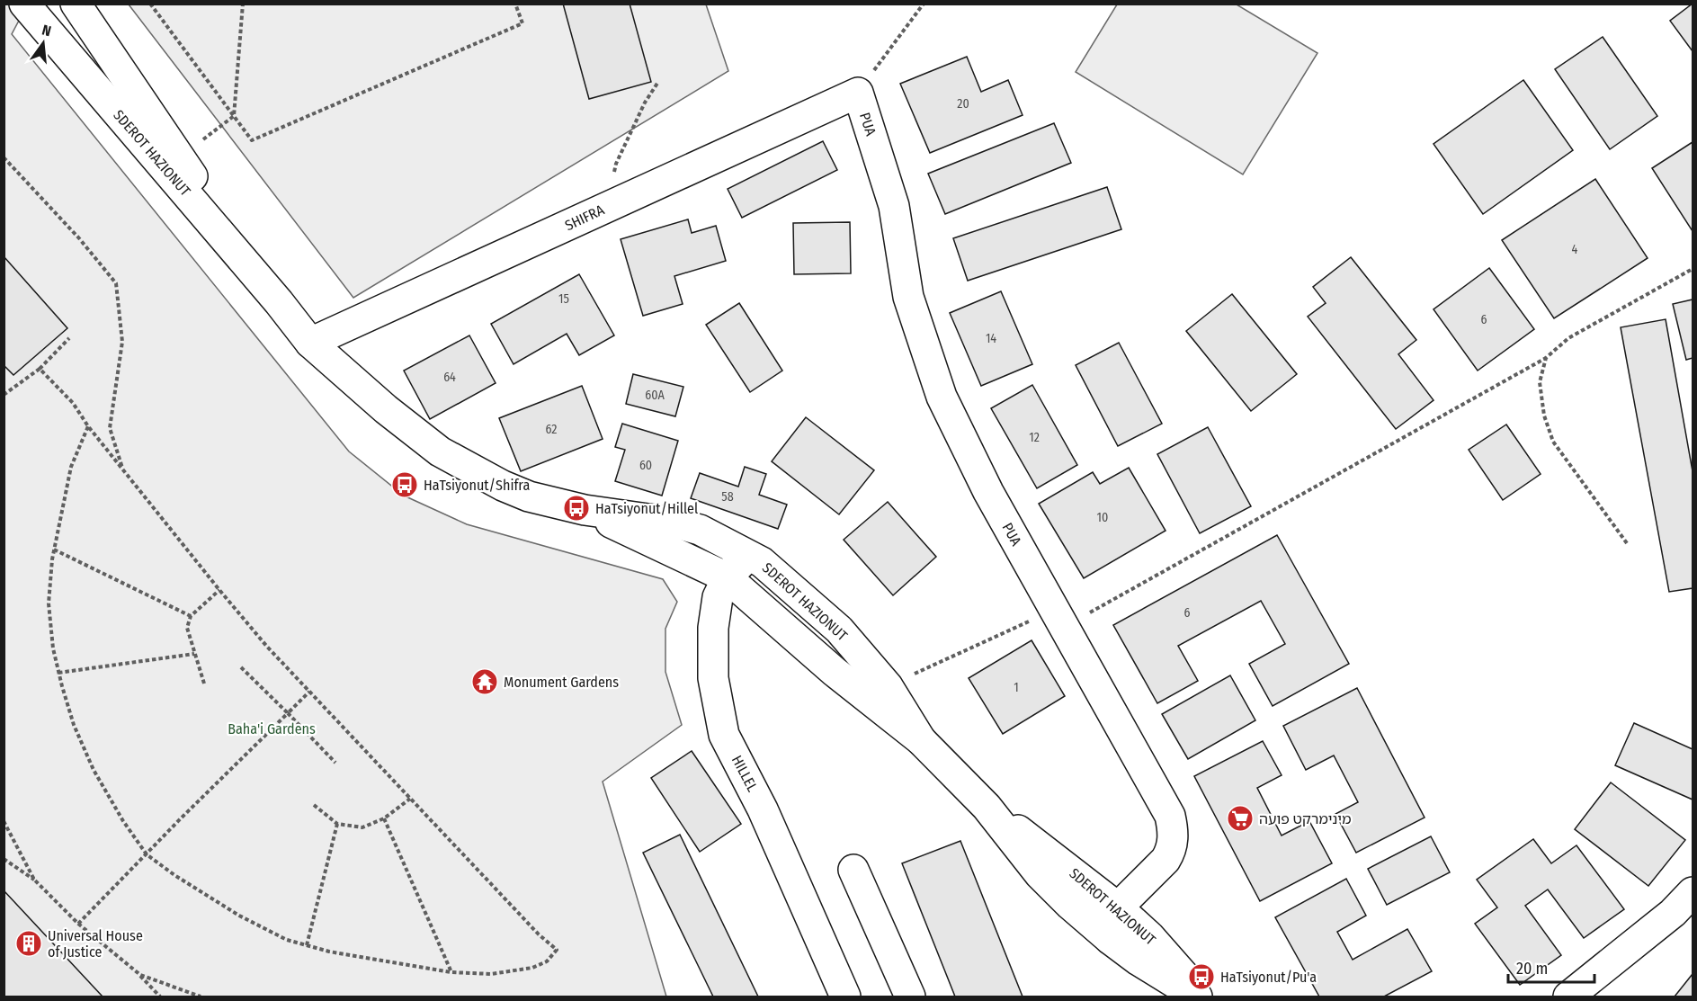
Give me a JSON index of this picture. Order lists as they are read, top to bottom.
{
  "streets": {
    "street": [
      "PUA",
      "SDEROT HAZIONUT",
      "SHIFRA",
      "HILLEL"
    ]
  },
  "crossings": [
    ["PUA", "SDEROT HAZIONUT"],
    ["PUA", "SHIFRA"],
    ["SDEROT HAZIONUT", "SHIFRA"],
    ["SDEROT HAZIONUT", "HILLEL"]
  ],
  "parks": ["Baha'i Gardens"],
  "places": {
    "bus stop": ["HaTsiyonut/Shifra", "HaTsiyonut/Hillel", "HaTsiyonut/Pu'a"],
    "temple": ["Monument Gardens"],
    "supermarket": ["מינימרקט פועה"],
    "building": ["Universal House of Justice"]
  },
  "house_numbers": [
    "20",
    "4",
    "15",
    "6",
    "14",
    "64",
    "60A",
    "62",
    "12",
    "60",
    "58",
    "10",
    "6",
    "1"
  ],
  "scale_bar": "20 m",
  "north": "top"
}
